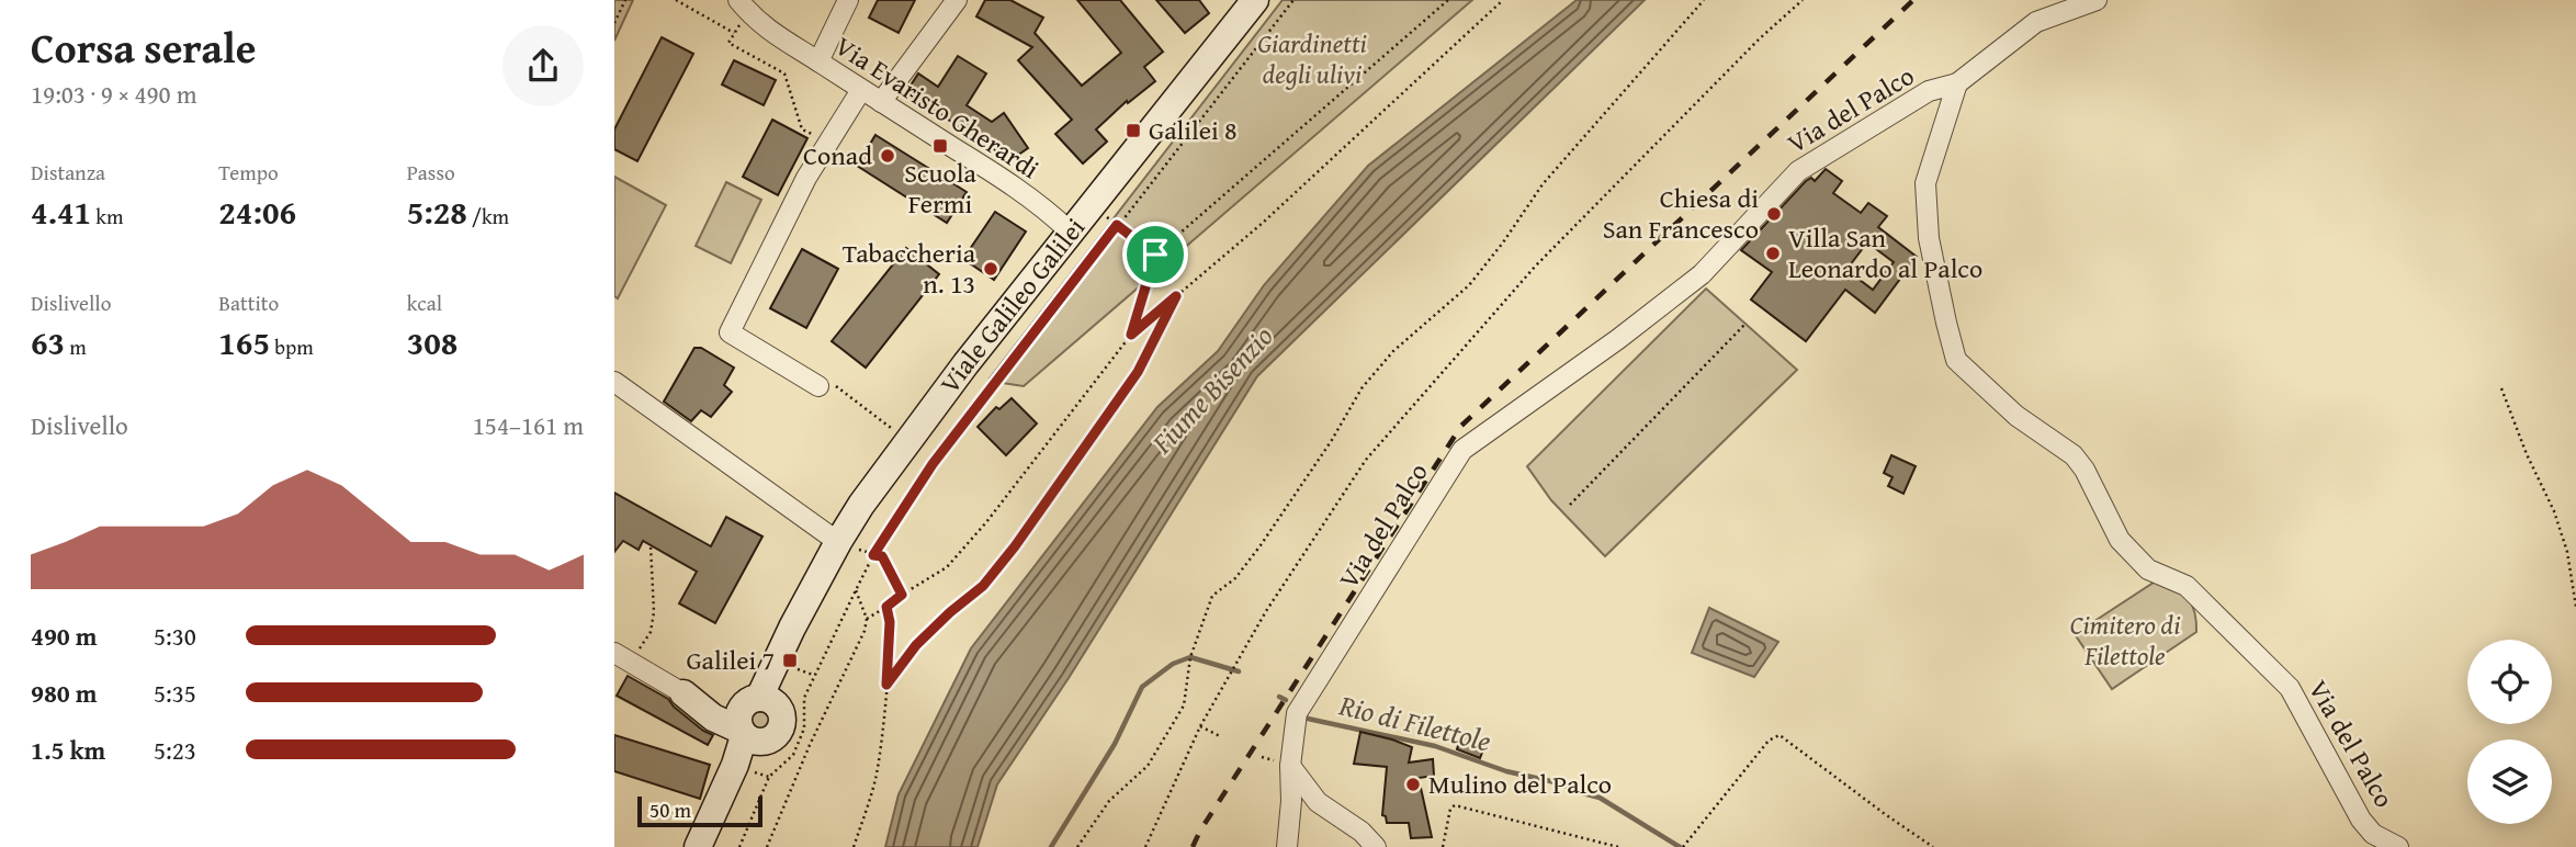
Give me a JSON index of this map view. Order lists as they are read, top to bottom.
{
  "streets": {
    "main road": ["Viale Galileo Galilei"],
    "street": ["Via Evaristo Gherardi", "Via del Palco"]
  },
  "crossings": [
    ["Via Evaristo Gherardi", "Viale Galileo Galilei"]
  ],
  "water": ["Fiume Bisenzio", "Rio di Filettole"],
  "parks": ["Giardinetti degli ulivi", "Cimitero di Filettole"],
  "places": {
    "transit": ["Galilei 8", "Scuola Fermi", "Galilei 7"],
    "other": [
      "Conad",
      "Chiesa di San Francesco",
      "Villa San Leonardo al Palco",
      "Tabaccheria n. 13",
      "Mulino del Palco"
    ]
  },
  "scale_bar": "50 m",
  "page": {
    "heading": ["Corsa serale", "19:03 · 9 × 490 m"],
    "stats": [
      ["Distanza", "4.41 km"],
      ["Tempo", "24:06"],
      ["Passo", "5:28 /km"],
      ["Dislivello", "63 m"],
      ["Battito", "165 bpm"],
      ["kcal", "308"]
    ],
    "chart": ["Dislivello", "154–161 m"],
    "list": [
      {
        "name": "490 m",
        "note": "5:30"
      },
      {
        "name": "980 m",
        "note": "5:35"
      },
      {
        "name": "1.5 km",
        "note": "5:23"
      }
    ],
    "scale": "50 m"
  }
}
